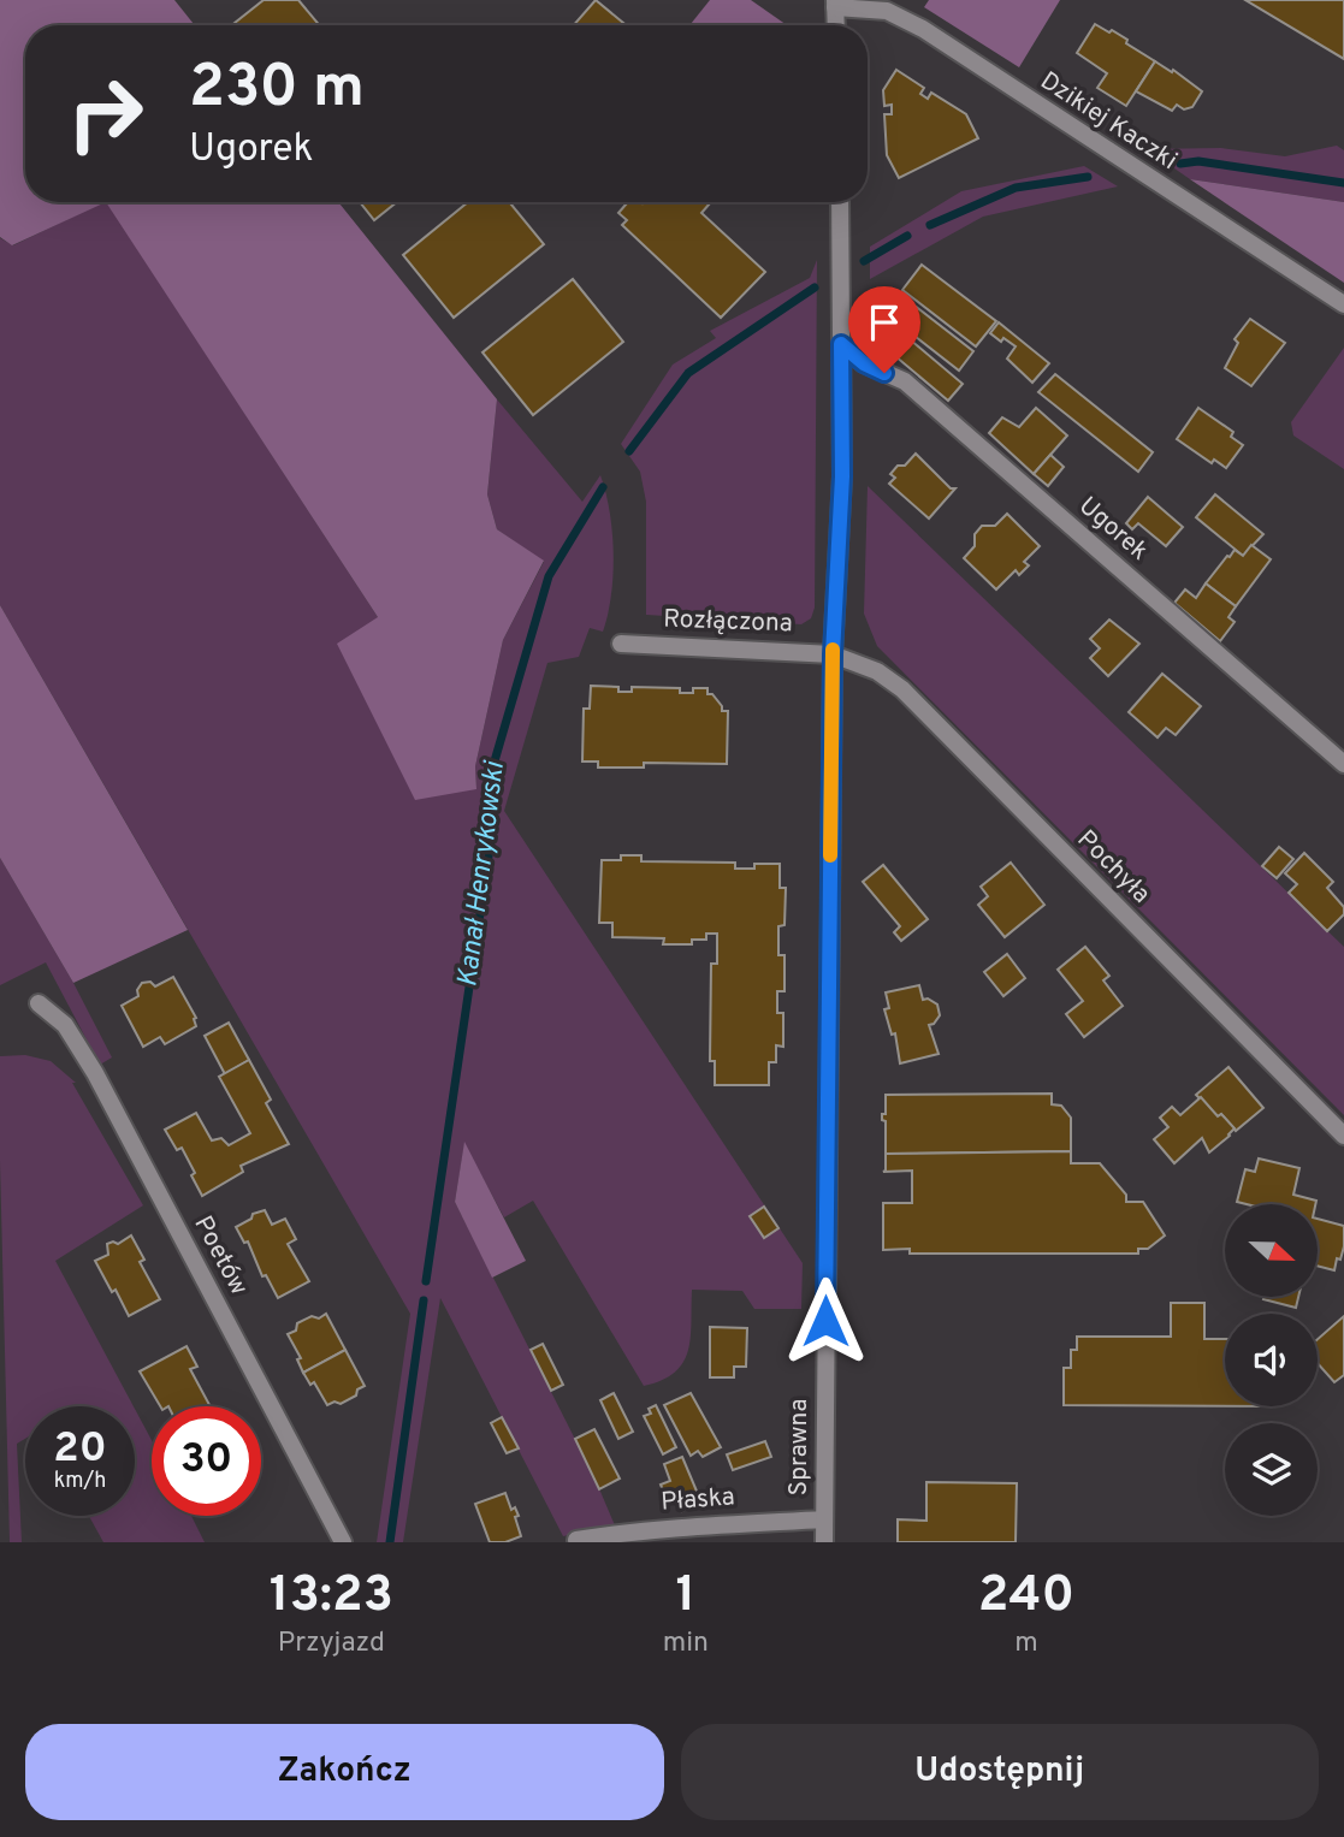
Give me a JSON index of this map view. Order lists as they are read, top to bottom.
{
  "streets": {
    "street": [
      "Dzikiej Kaczki",
      "Ugorek",
      "Rozłączona",
      "Pochyła",
      "Poetów",
      "Sprawna",
      "Płaska"
    ]
  },
  "crossings": [
    ["Ugorek", "Sprawna"],
    ["Rozłączona", "Pochyła"],
    ["Rozłączona", "Sprawna"],
    ["Pochyła", "Sprawna"],
    ["Sprawna", "Płaska"]
  ],
  "water": ["Kanał Henrykowski"],
  "north": "right",
  "page": {
    "turn": ["230 m", "Ugorek"],
    "speed": "20 km/h",
    "limit": "30",
    "eta": [
      "13:23",
      "Przyjazd",
      "1",
      "min",
      "240",
      "m"
    ],
    "buttons": ["Zakończ", "Udostępnij"]
  }
}
